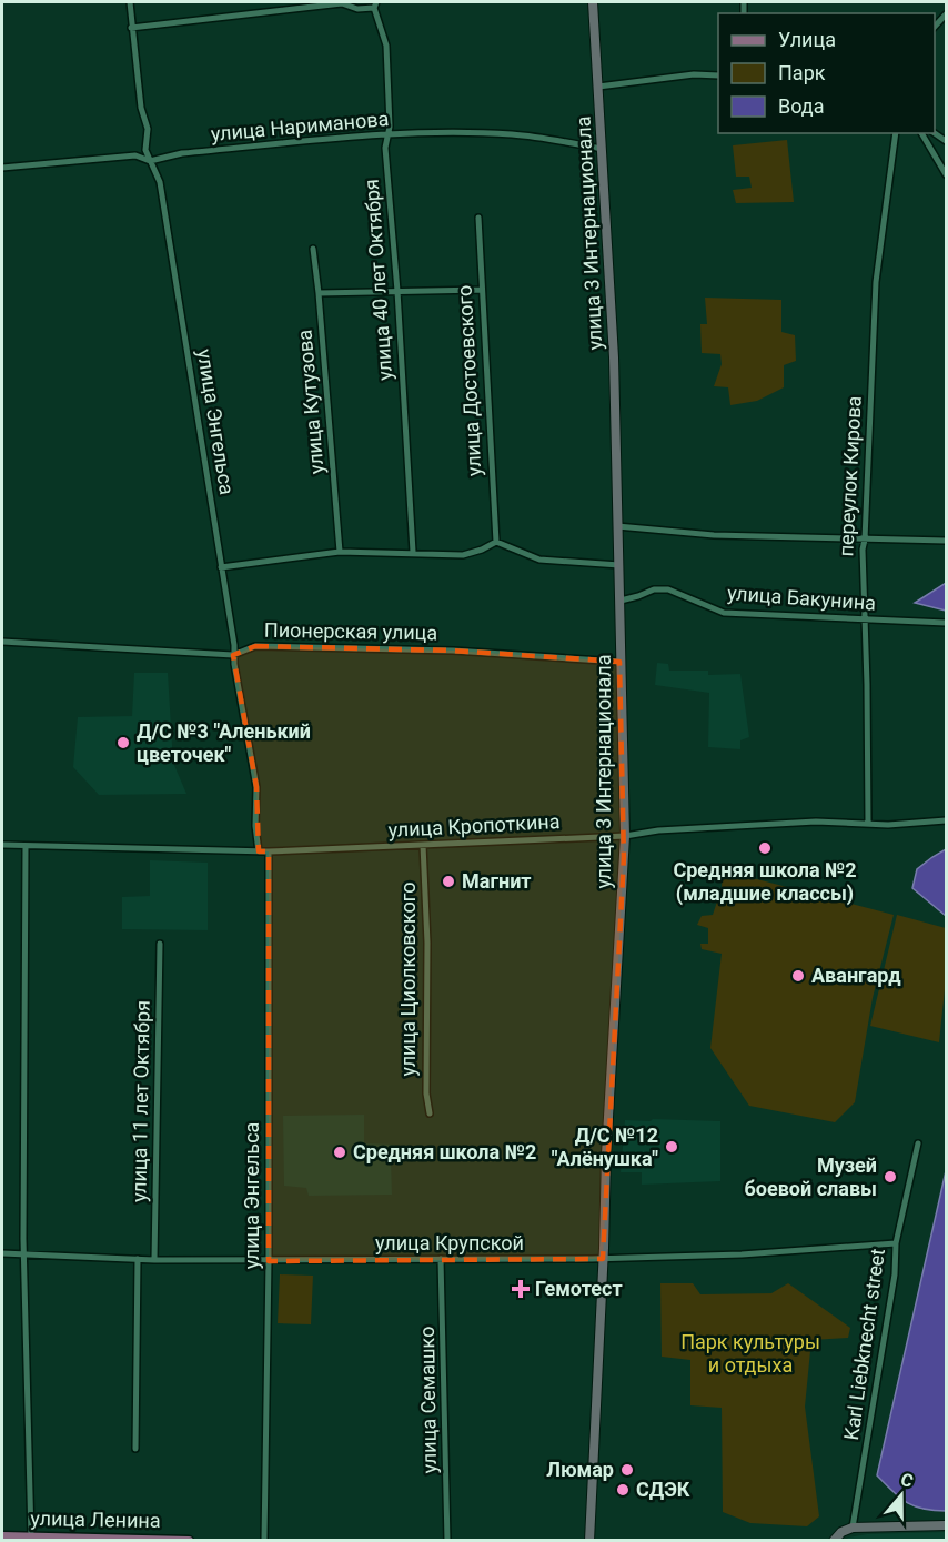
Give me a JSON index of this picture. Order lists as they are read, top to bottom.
{
  "streets": {
    "main road": ["улица Ленина"],
    "street": [
      "улица Нариманова",
      "улица 3 Интернационала",
      "улица 40 лет Октября",
      "улица Достоевского",
      "улица Кутузова",
      "улица Энгельса",
      "переулок Кирова",
      "улица Бакунина",
      "Пионерская улица",
      "улица Кропоткина",
      "улица Циолковского",
      "улица 11 лет Октября",
      "улица Крупской",
      "Karl Liebknecht street",
      "улица Семашко"
    ]
  },
  "crossings": [
    ["улица Нариманова", "улица 3 Интернационала"],
    ["улица Нариманова", "улица 40 лет Октября"],
    ["улица Нариманова", "улица Энгельса"],
    ["улица 3 Интернационала", "улица Бакунина"],
    ["улица 3 Интернационала", "Пионерская улица"],
    ["улица 3 Интернационала", "улица Кропоткина"],
    ["улица 3 Интернационала", "улица Крупской"],
    ["улица Энгельса", "Пионерская улица"],
    ["улица Энгельса", "улица Кропоткина"],
    ["улица Энгельса", "улица Крупской"],
    ["переулок Кирова", "улица Бакунина"],
    ["переулок Кирова", "улица Кропоткина"],
    ["улица Кропоткина", "улица Циолковского"],
    ["улица 11 лет Октября", "улица Крупской"],
    ["улица Крупской", "Karl Liebknecht street"],
    ["улица Крупской", "улица Семашко"]
  ],
  "parks": ["Парк культуры и отдыха"],
  "places": {
    "other": [
      "Д/С №3 \"Аленький цветочек\"",
      "Средняя школа №2 (младшие классы)",
      "Магнит",
      "Авангард",
      "Д/С №12 \"Алёнушка\"",
      "Средняя школа №2",
      "Музей боевой славы",
      "Люмар",
      "СДЭК"
    ],
    "health": ["Гемотест"]
  },
  "legend": ["Улица", "Парк", "Вода"],
  "north": "top"
}
